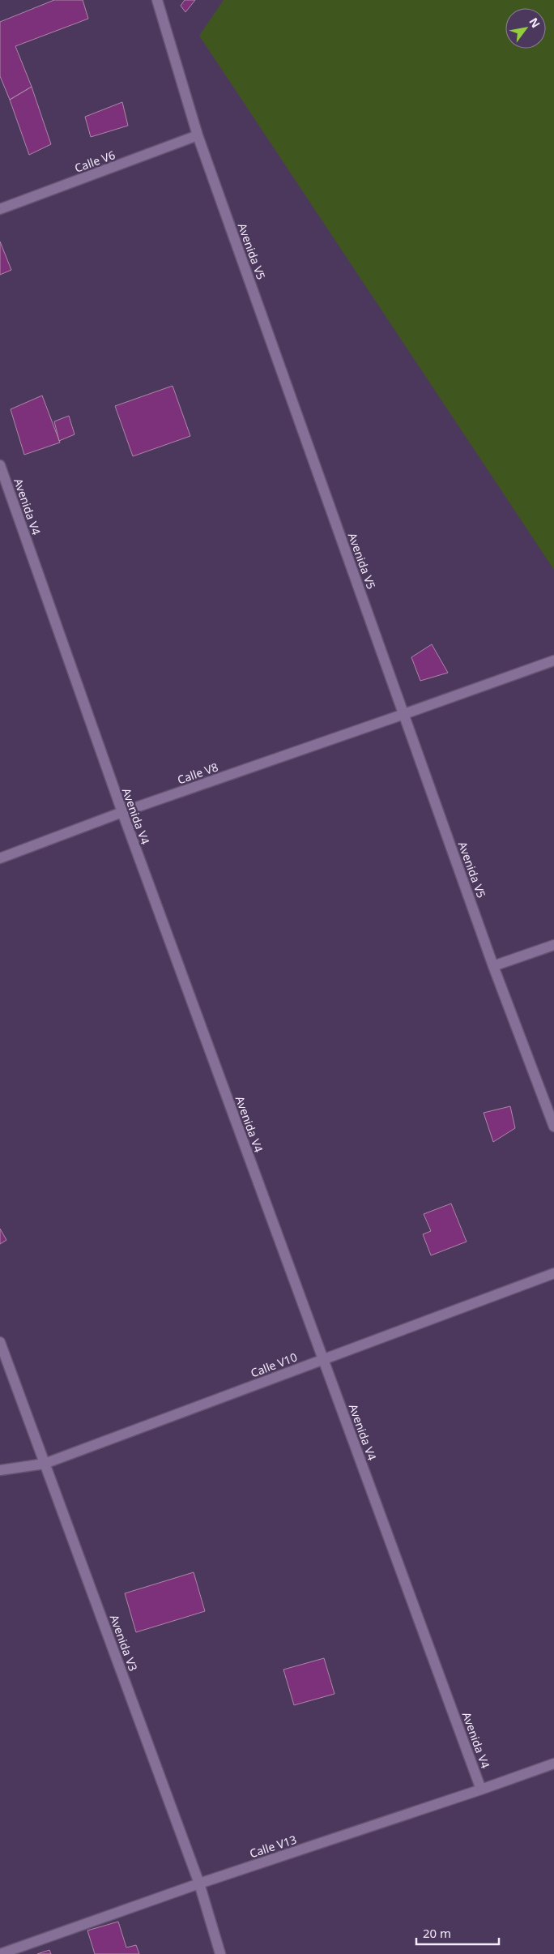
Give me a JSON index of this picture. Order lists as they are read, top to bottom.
{
  "streets": {
    "street": [
      "Calle V6",
      "Avenida V5",
      "Avenida V4",
      "Calle V8",
      "Calle V10",
      "Avenida V3",
      "Calle V13"
    ]
  },
  "crossings": [
    ["Calle V6", "Avenida V5"],
    ["Avenida V5", "Calle V8"],
    ["Avenida V4", "Calle V8"],
    ["Avenida V4", "Calle V10"],
    ["Avenida V4", "Calle V13"],
    ["Calle V10", "Avenida V3"],
    ["Avenida V3", "Calle V13"]
  ],
  "scale_bar": "20 m",
  "north": "top right"
}
